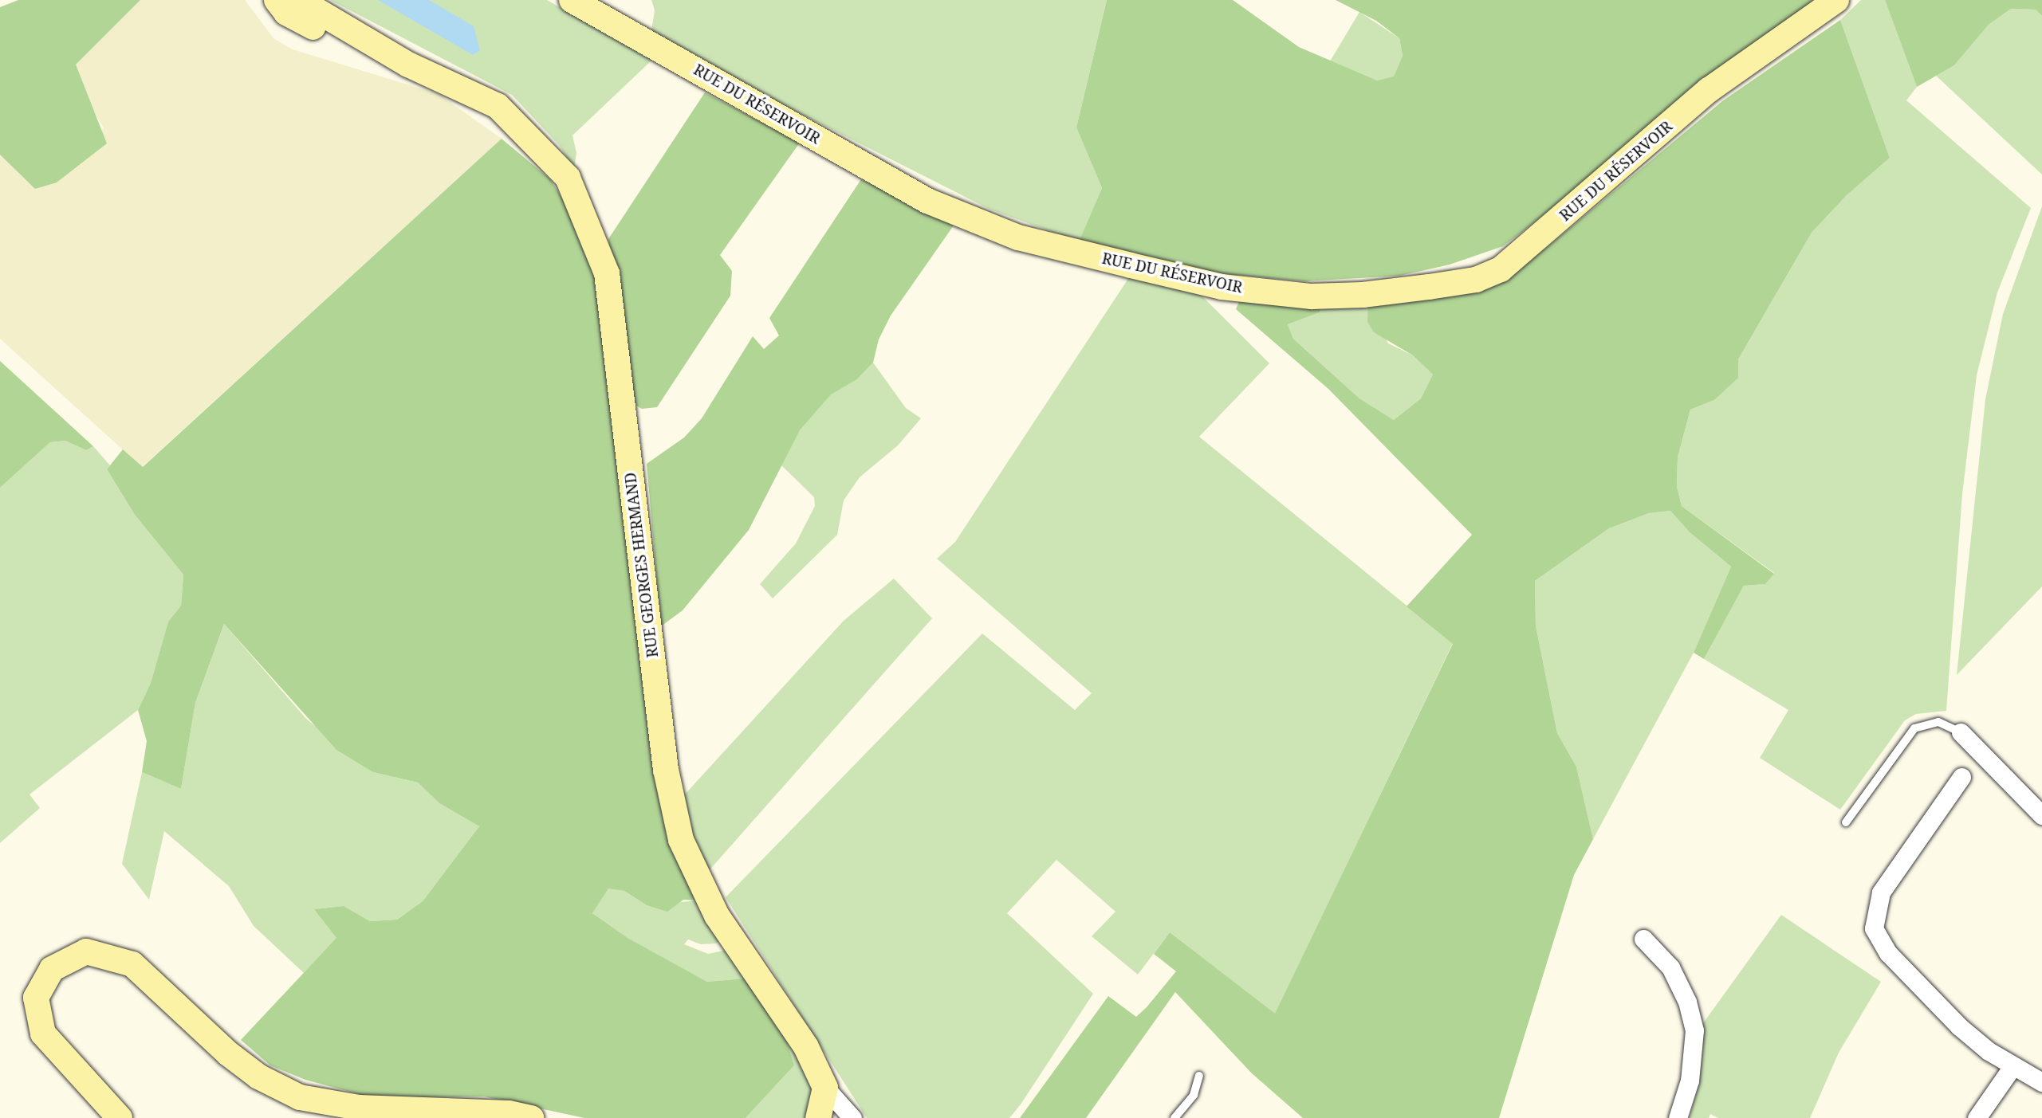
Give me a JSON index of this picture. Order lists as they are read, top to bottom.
{
  "streets": {
    "street": ["RUE DU RÉSERVOIR", "RUE GEORGES HERMAND"]
  }
}
